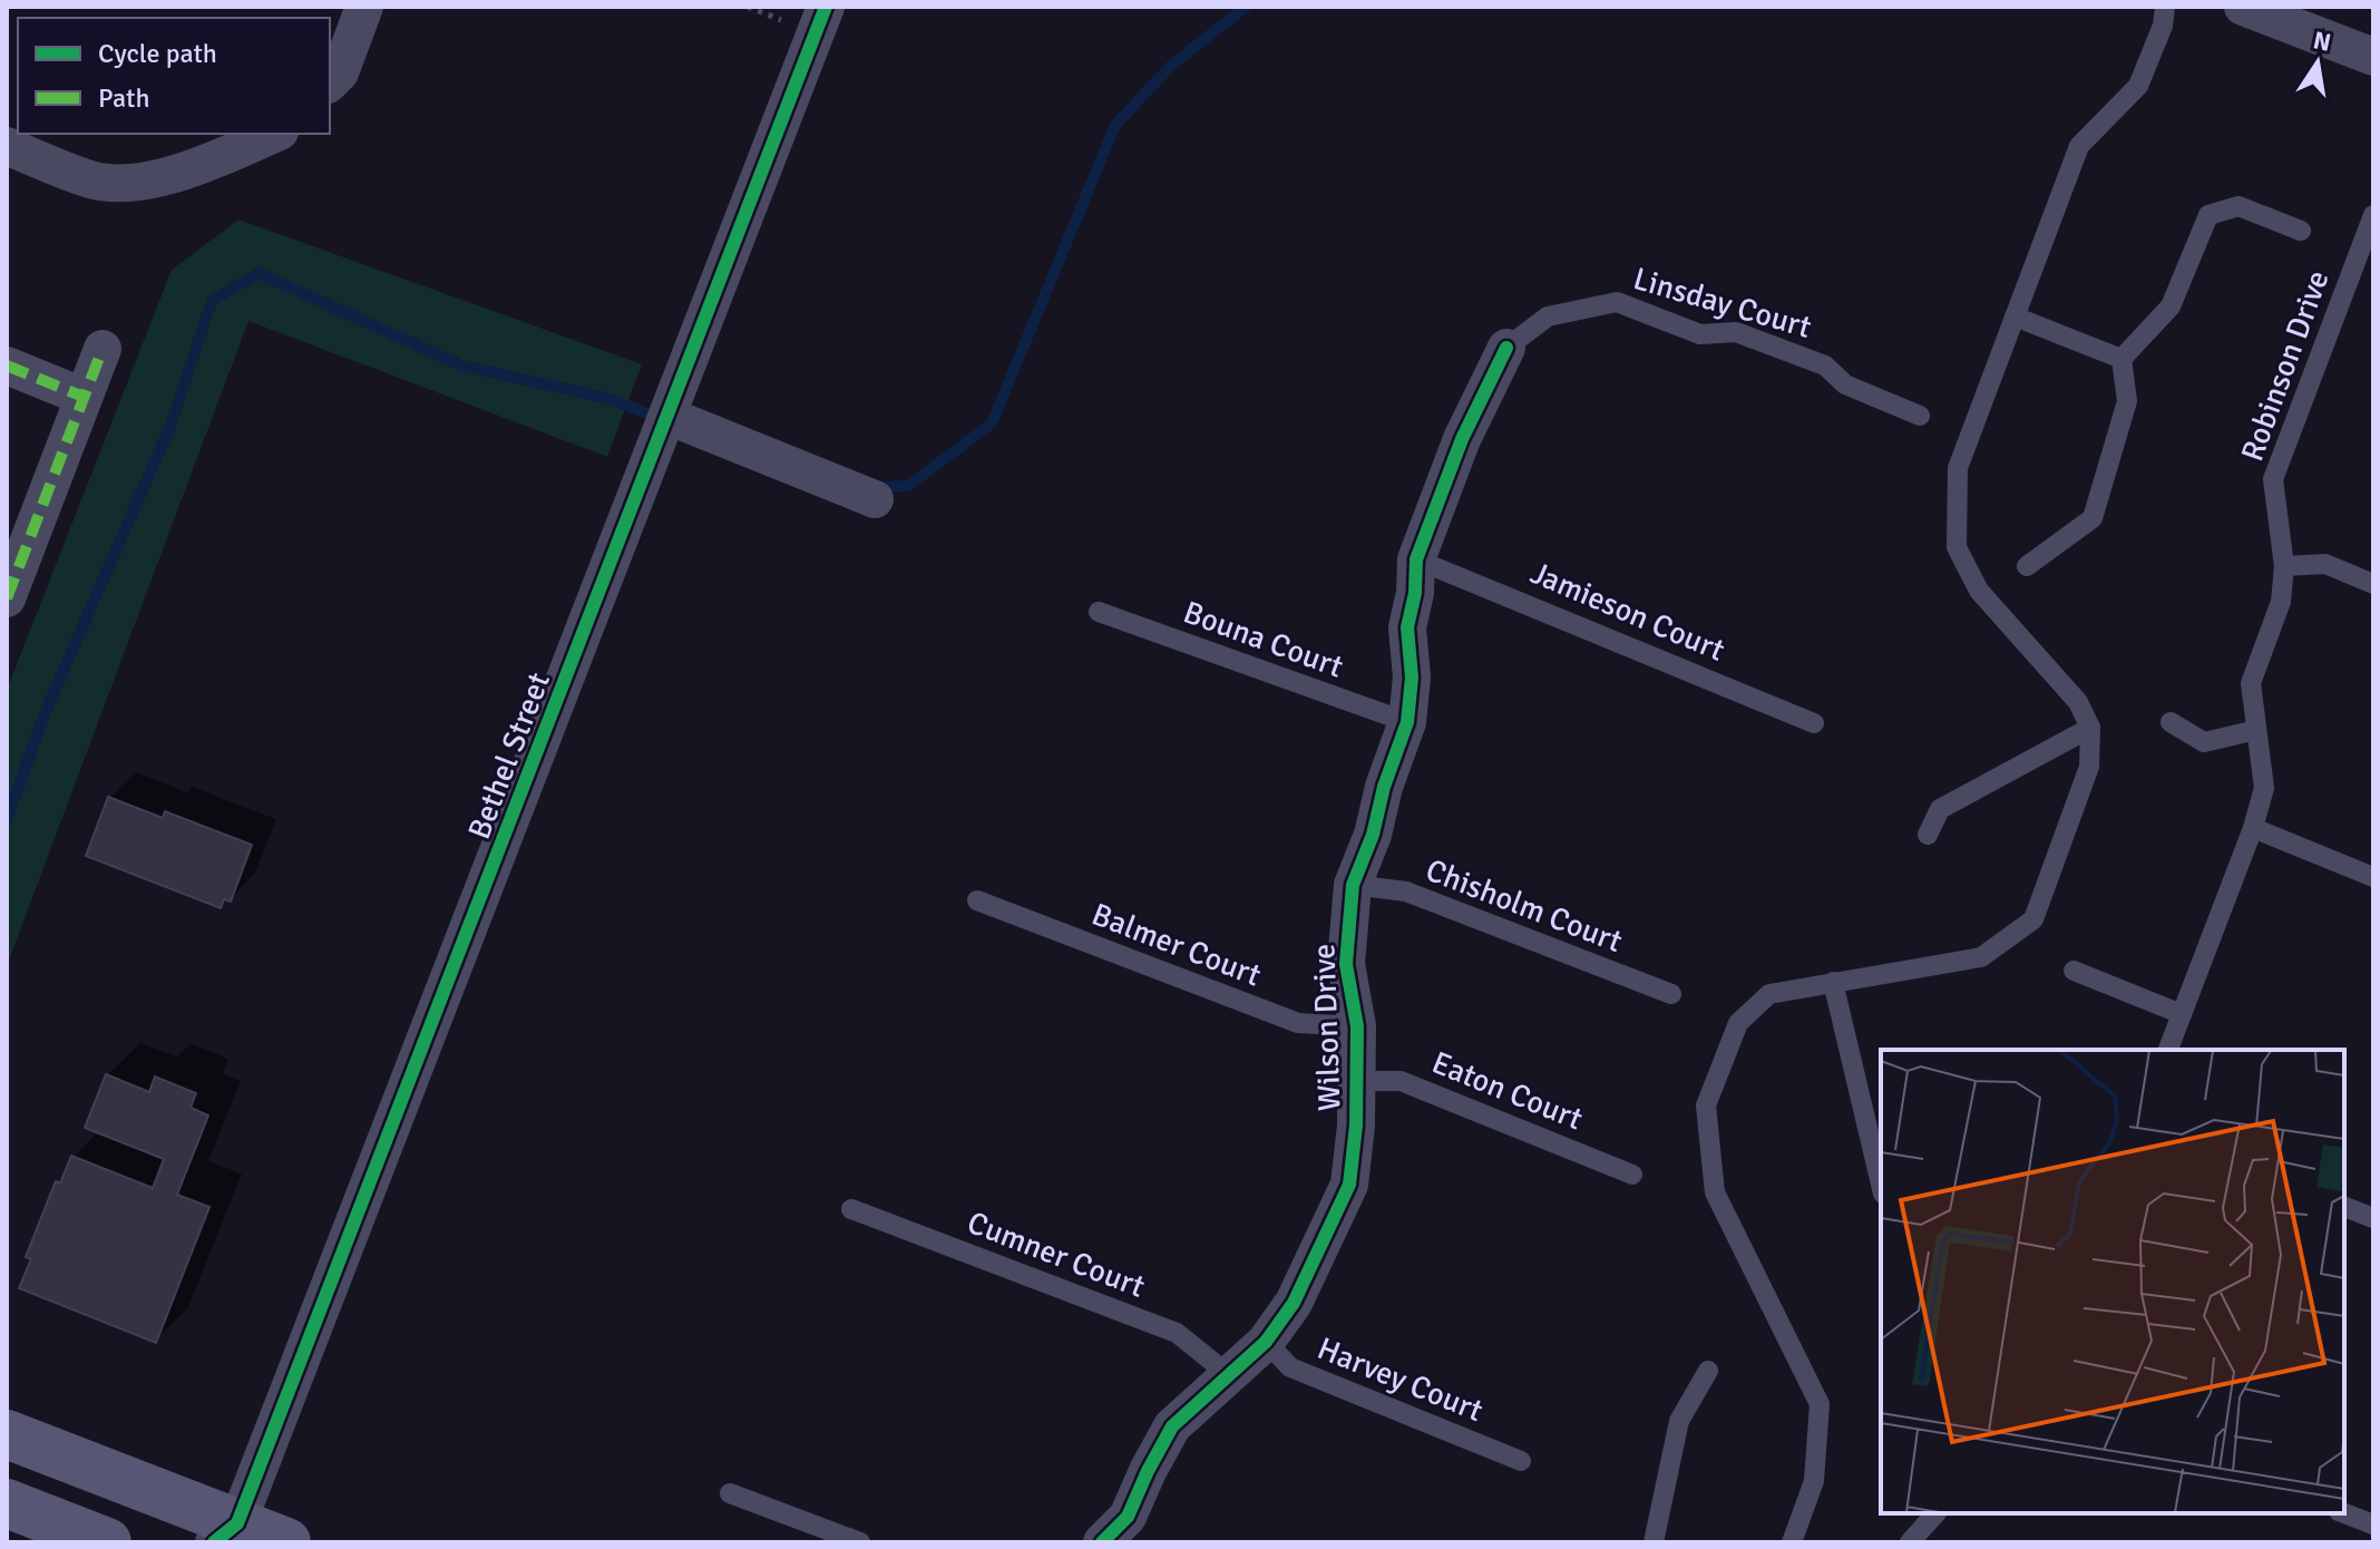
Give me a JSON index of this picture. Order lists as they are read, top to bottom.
{
  "streets": {
    "street": ["Bethel Street", "Wilson Drive"],
    "lane": [
      "Linsday Court",
      "Robinson Drive",
      "Jamieson Court",
      "Bouna Court",
      "Chisholm Court",
      "Balmer Court",
      "Eaton Court",
      "Cumner Court",
      "Harvey Court"
    ]
  },
  "crossings": [
    ["Linsday Court", "Wilson Drive"],
    ["Jamieson Court", "Wilson Drive"],
    ["Bouna Court", "Wilson Drive"],
    ["Chisholm Court", "Wilson Drive"],
    ["Balmer Court", "Wilson Drive"],
    ["Wilson Drive", "Eaton Court"],
    ["Wilson Drive", "Cumner Court"],
    ["Wilson Drive", "Harvey Court"]
  ],
  "legend": ["Cycle path", "Path"],
  "north": "top"
}
